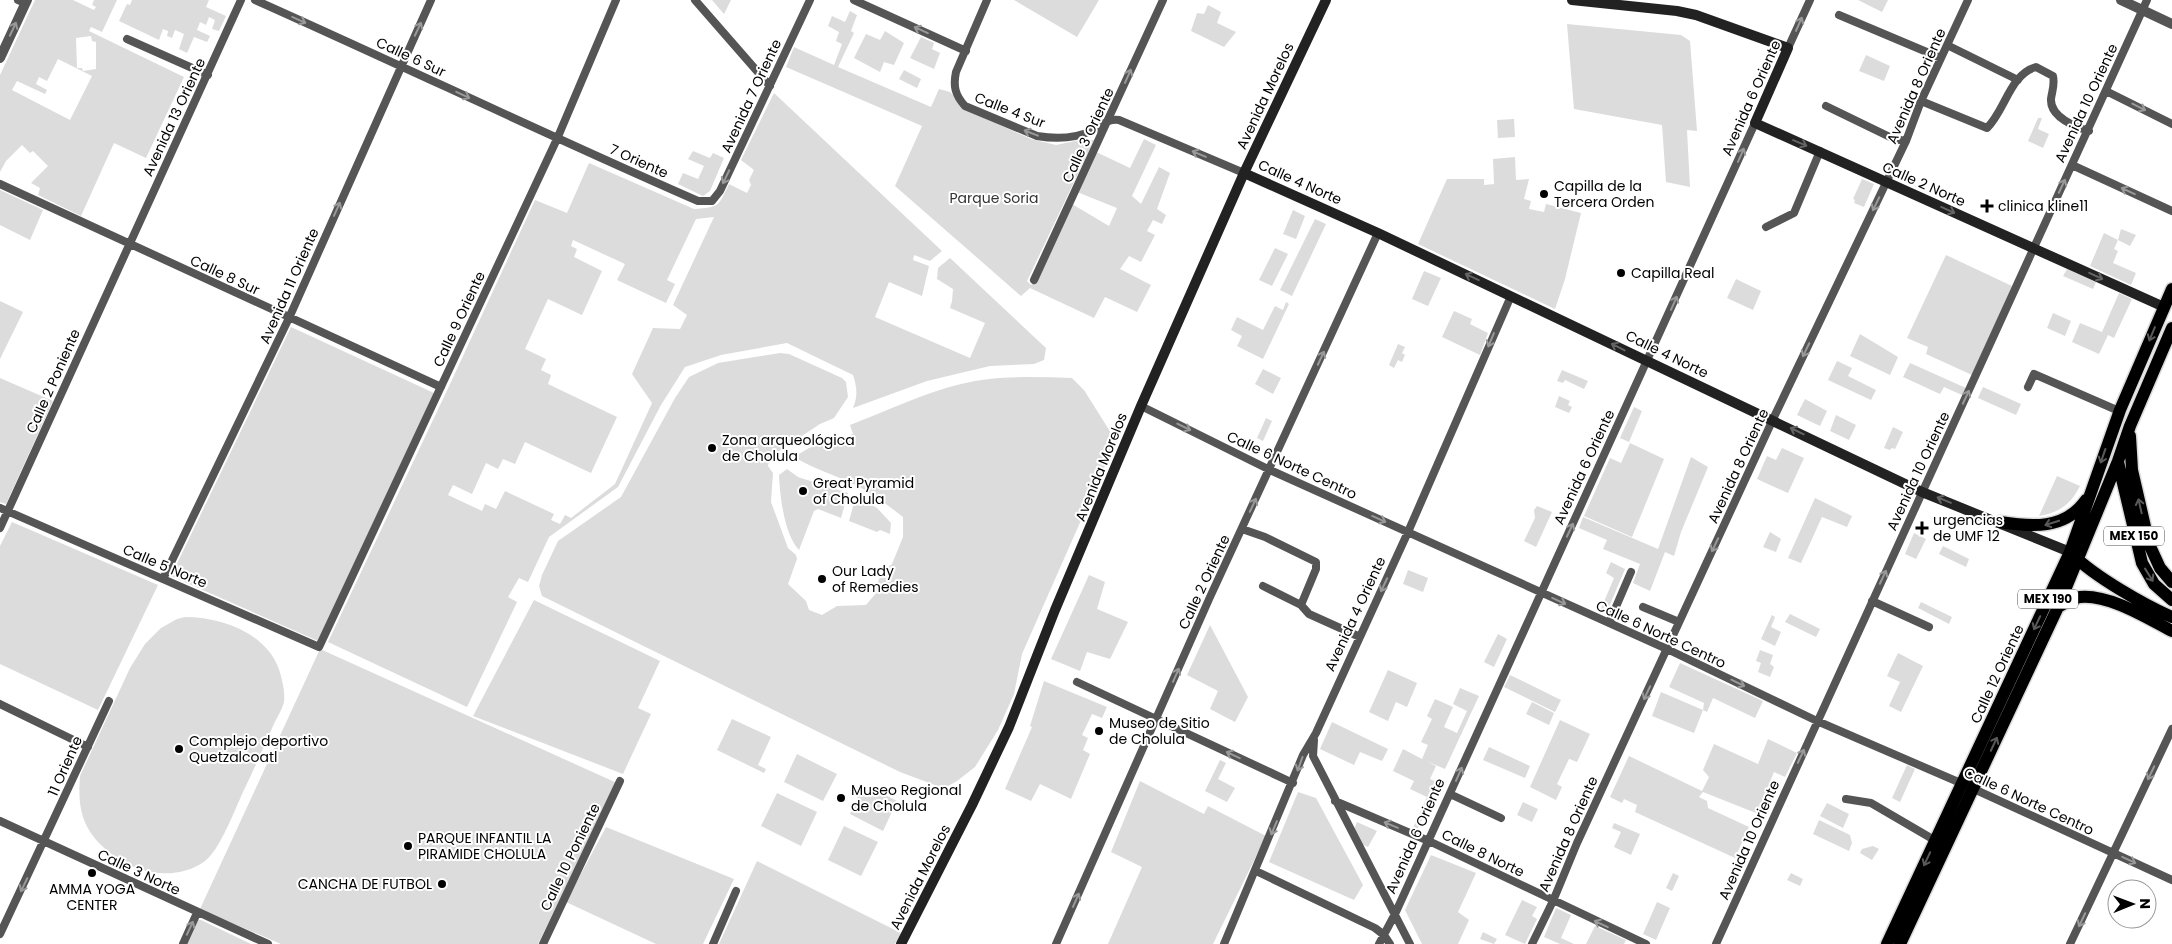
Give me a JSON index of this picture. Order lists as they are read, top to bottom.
{
  "streets": {
    "main road": [
      "Avenida Morelos",
      "Avenida 6 Oriente",
      "Calle 4 Norte",
      "Calle 2 Norte",
      "MEX 150",
      "MEX 190",
      "Calle 12 Oriente"
    ],
    "street": [
      "Calle 6 Sur",
      "Avenida 8 Oriente",
      "Avenida 7 Oriente",
      "Avenida 10 Oriente",
      "Calle 4 Sur",
      "Avenida 13 Oriente",
      "Calle 3 Oriente",
      "7 Oriente",
      "Calle 8 Sur",
      "Avenida 11 Oriente",
      "Calle 9 Oriente",
      "Calle 2 Poniente",
      "Calle 6 Norte Centro",
      "Calle 5 Norte",
      "Calle 2 Oriente",
      "Avenida 4 Oriente",
      "11 Oriente",
      "Calle 8 Norte",
      "Calle 10 Poniente",
      "Calle 3 Norte"
    ]
  },
  "crossings": [
    ["Calle 6 Sur", "7 Oriente"],
    ["Calle 6 Sur", "Avenida 11 Oriente"],
    ["Calle 6 Sur", "Calle 9 Oriente"],
    ["Avenida 8 Oriente", "Calle 4 Norte"],
    ["Avenida 8 Oriente", "Calle 2 Norte"],
    ["Avenida 8 Oriente", "Calle 6 Norte Centro"],
    ["Avenida 8 Oriente", "Calle 8 Norte"],
    ["Avenida 7 Oriente", "7 Oriente"],
    ["Avenida Morelos", "Calle 4 Norte"],
    ["Avenida Morelos", "Calle 6 Norte Centro"],
    ["Avenida 6 Oriente", "Calle 4 Norte"],
    ["Avenida 6 Oriente", "Calle 2 Norte"],
    ["Avenida 6 Oriente", "Calle 6 Norte Centro"],
    ["Avenida 6 Oriente", "Calle 8 Norte"],
    ["Avenida 10 Oriente", "Calle 4 Norte"],
    ["Avenida 10 Oriente", "Calle 2 Norte"],
    ["Avenida 10 Oriente", "Calle 6 Norte Centro"],
    ["Calle 4 Sur", "Calle 3 Oriente"],
    ["Avenida 13 Oriente", "Calle 8 Sur"],
    ["Avenida 13 Oriente", "Calle 2 Poniente"],
    ["7 Oriente", "Calle 9 Oriente"],
    ["Calle 4 Norte", "Calle 2 Oriente"],
    ["Calle 4 Norte", "Avenida 4 Oriente"],
    ["Calle 4 Norte", "Calle 12 Oriente"],
    ["Calle 2 Norte", "MEX 150"],
    ["Calle 8 Sur", "Avenida 11 Oriente"],
    ["Calle 8 Sur", "Calle 9 Oriente"],
    ["Calle 8 Sur", "Calle 2 Poniente"],
    ["Avenida 11 Oriente", "Calle 5 Norte"],
    ["Calle 9 Oriente", "Calle 5 Norte"],
    ["Calle 2 Poniente", "Calle 5 Norte"],
    ["Calle 6 Norte Centro", "Calle 2 Oriente"],
    ["Calle 6 Norte Centro", "Avenida 4 Oriente"],
    ["Calle 6 Norte Centro", "Calle 12 Oriente"],
    ["MEX 150", "Calle 12 Oriente"],
    ["11 Oriente", "Calle 3 Norte"]
  ],
  "one_way": [
    "Calle 6 Sur",
    "Avenida 8 Oriente",
    "Avenida 7 Oriente",
    "Avenida 6 Oriente",
    "Avenida 10 Oriente",
    "Calle 3 Oriente",
    "Calle 4 Norte",
    "Calle 2 Norte",
    "Avenida 11 Oriente",
    "Calle 6 Norte Centro",
    "Calle 2 Oriente",
    "Avenida 4 Oriente",
    "11 Oriente",
    "Calle 8 Norte"
  ],
  "parks": ["Parque Soria"],
  "places": {
    "other": [
      "Capilla de la Tercera Orden",
      "Capilla Real",
      "Zona arqueológica de Cholula",
      "Great Pyramid of Cholula",
      "Our Lady of Remedies",
      "Museo de Sitio de Cholula",
      "Complejo deportivo Quetzalcoatl",
      "Museo Regional de Cholula",
      "PARQUE INFANTIL LA PIRAMIDE CHOLULA",
      "AMMA YOGA CENTER",
      "CANCHA DE FUTBOL"
    ],
    "health": ["clinica kline11", "urgencias de UMF 12"]
  },
  "north": "right"
}
